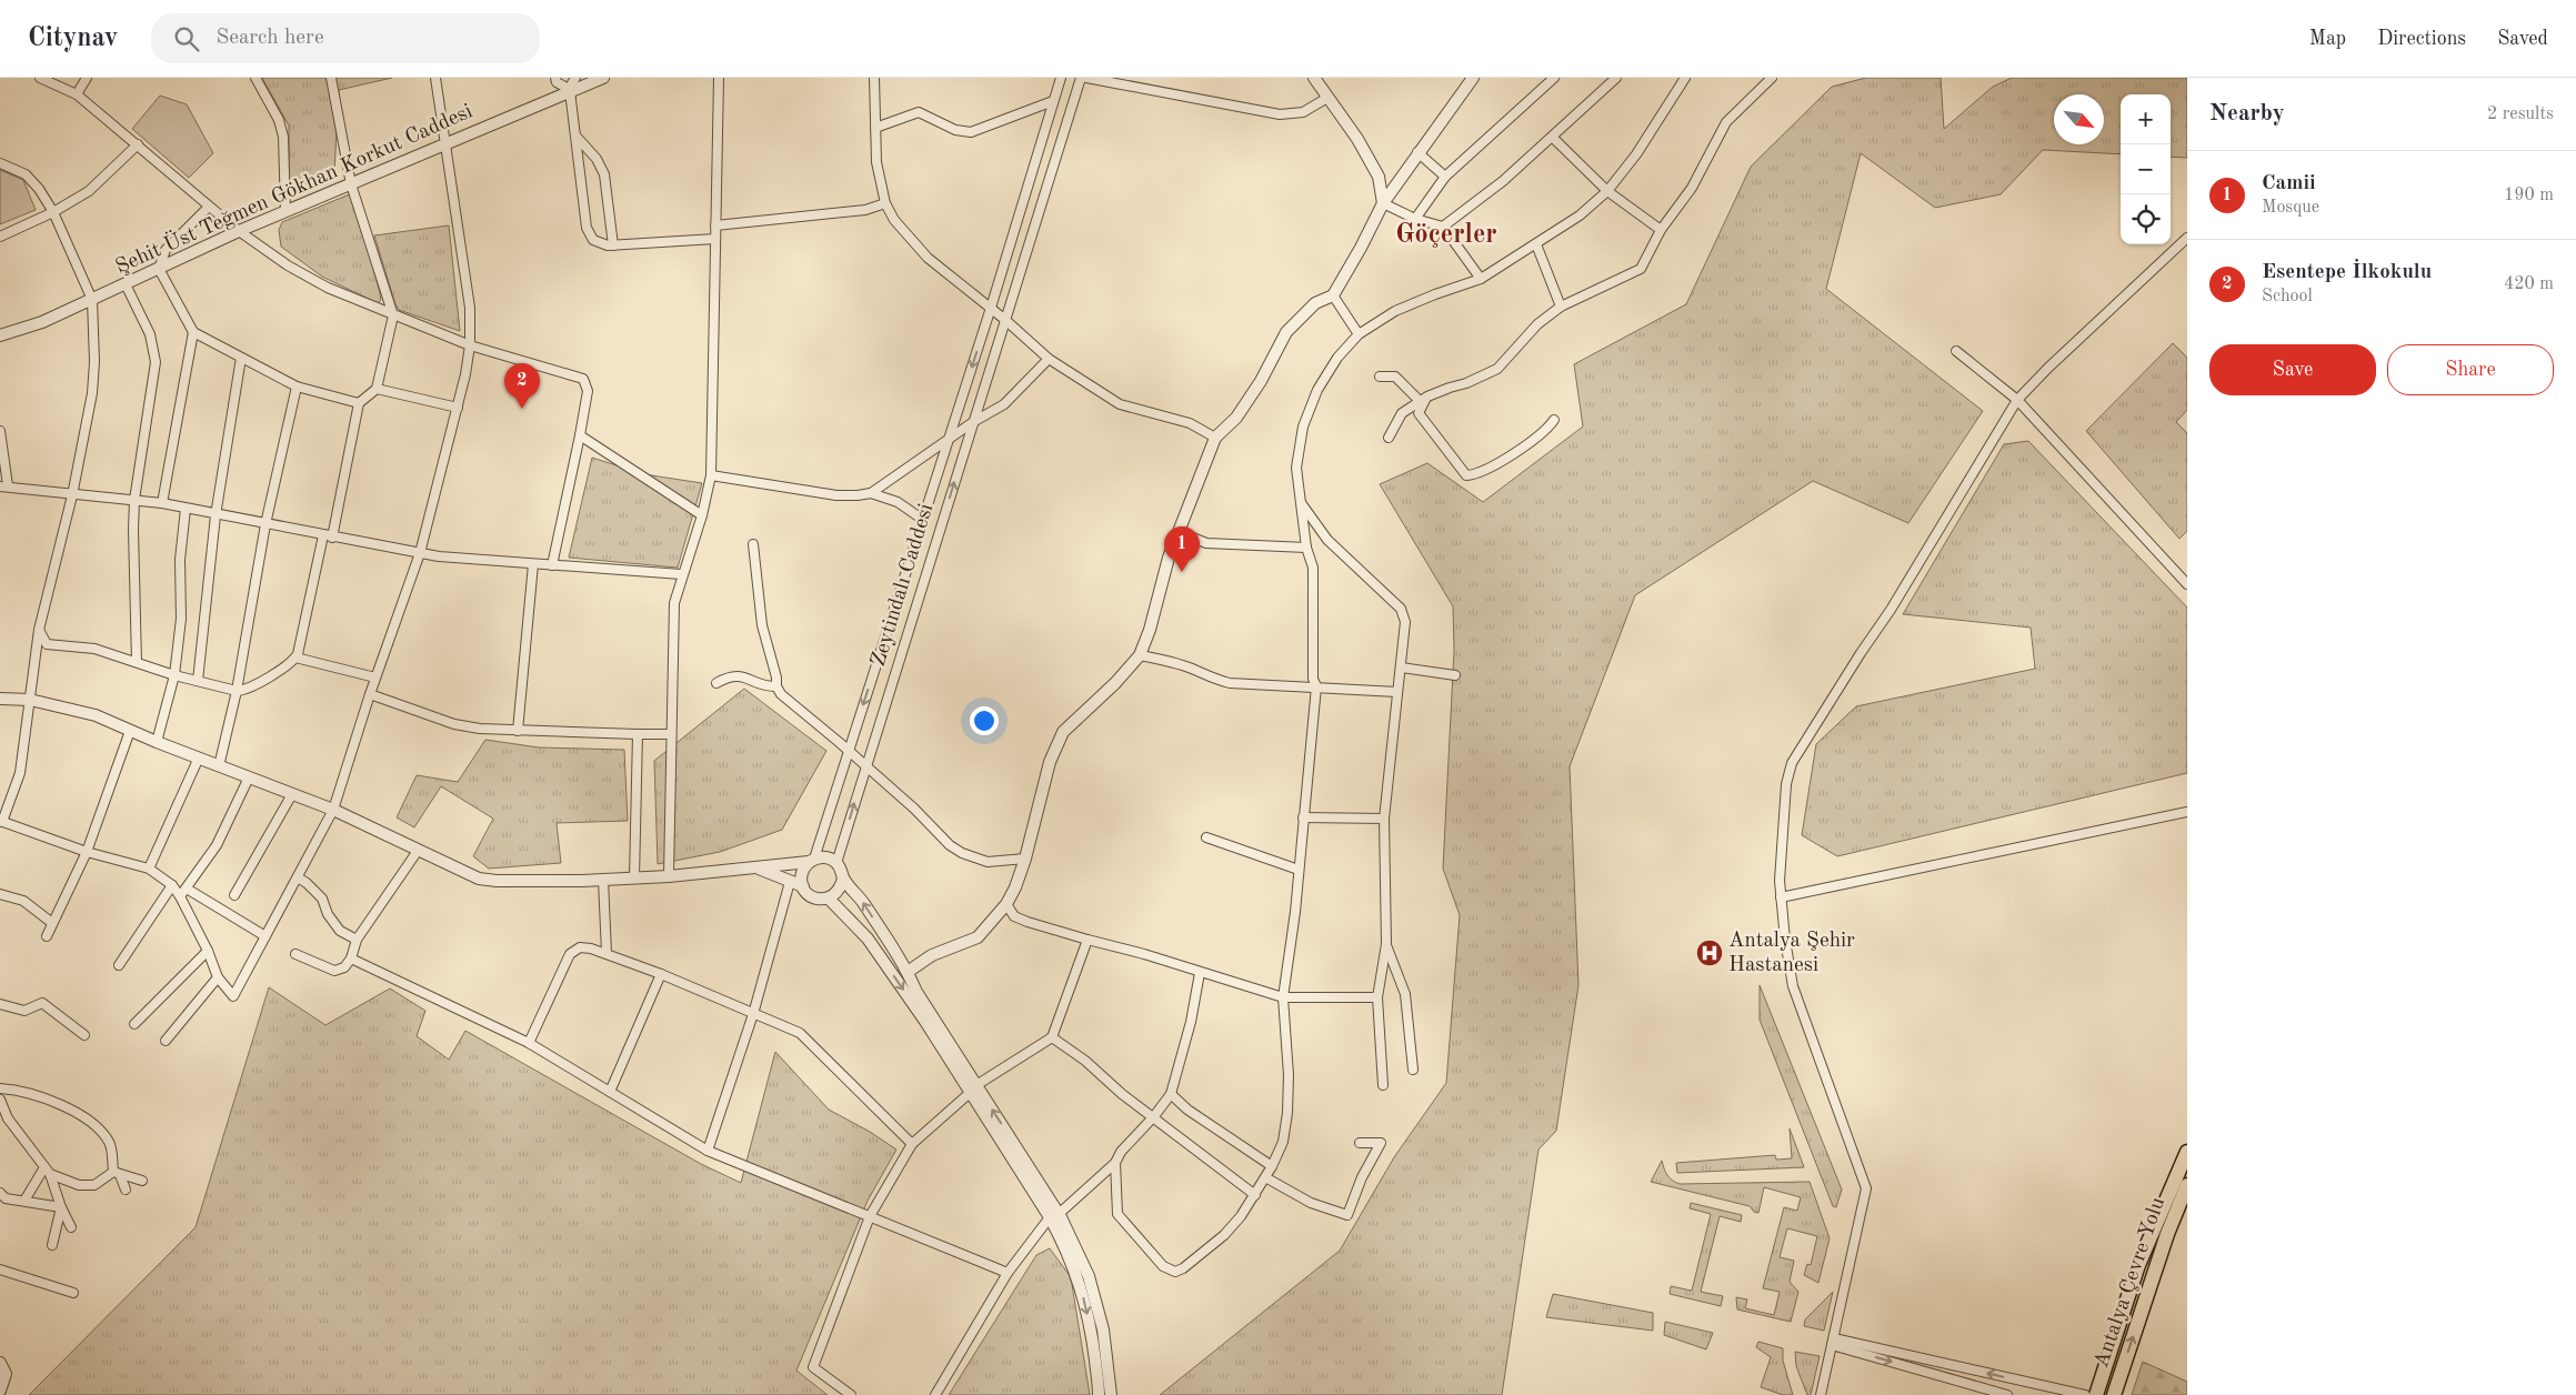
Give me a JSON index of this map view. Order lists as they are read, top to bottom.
{
  "streets": {
    "main road": ["Antalya Çevre Yolu"],
    "street": ["Şehit Üst Teğmen Gökhan Korkut Caddesi", "Zeytindalı Caddesi"]
  },
  "districts": ["Göçerler"],
  "places": {
    "hospital": ["Antalya Şehir Hastanesi"]
  },
  "north": "bottom right",
  "page": {
    "header": "Citynav",
    "search": "Search here",
    "nav": ["Map", "Directions", "Saved"],
    "heading": ["Nearby", "2 results"],
    "map_buttons": ["+", "−"],
    "list": [
      {
        "mark": "1",
        "name": "Camii",
        "note": "Mosque",
        "value": "190 m"
      },
      {
        "mark": "2",
        "name": "Esentepe İlkokulu",
        "note": "School",
        "value": "420 m"
      }
    ],
    "buttons": ["Save", "Share"],
    "pins": ["2", "1"]
  }
}
